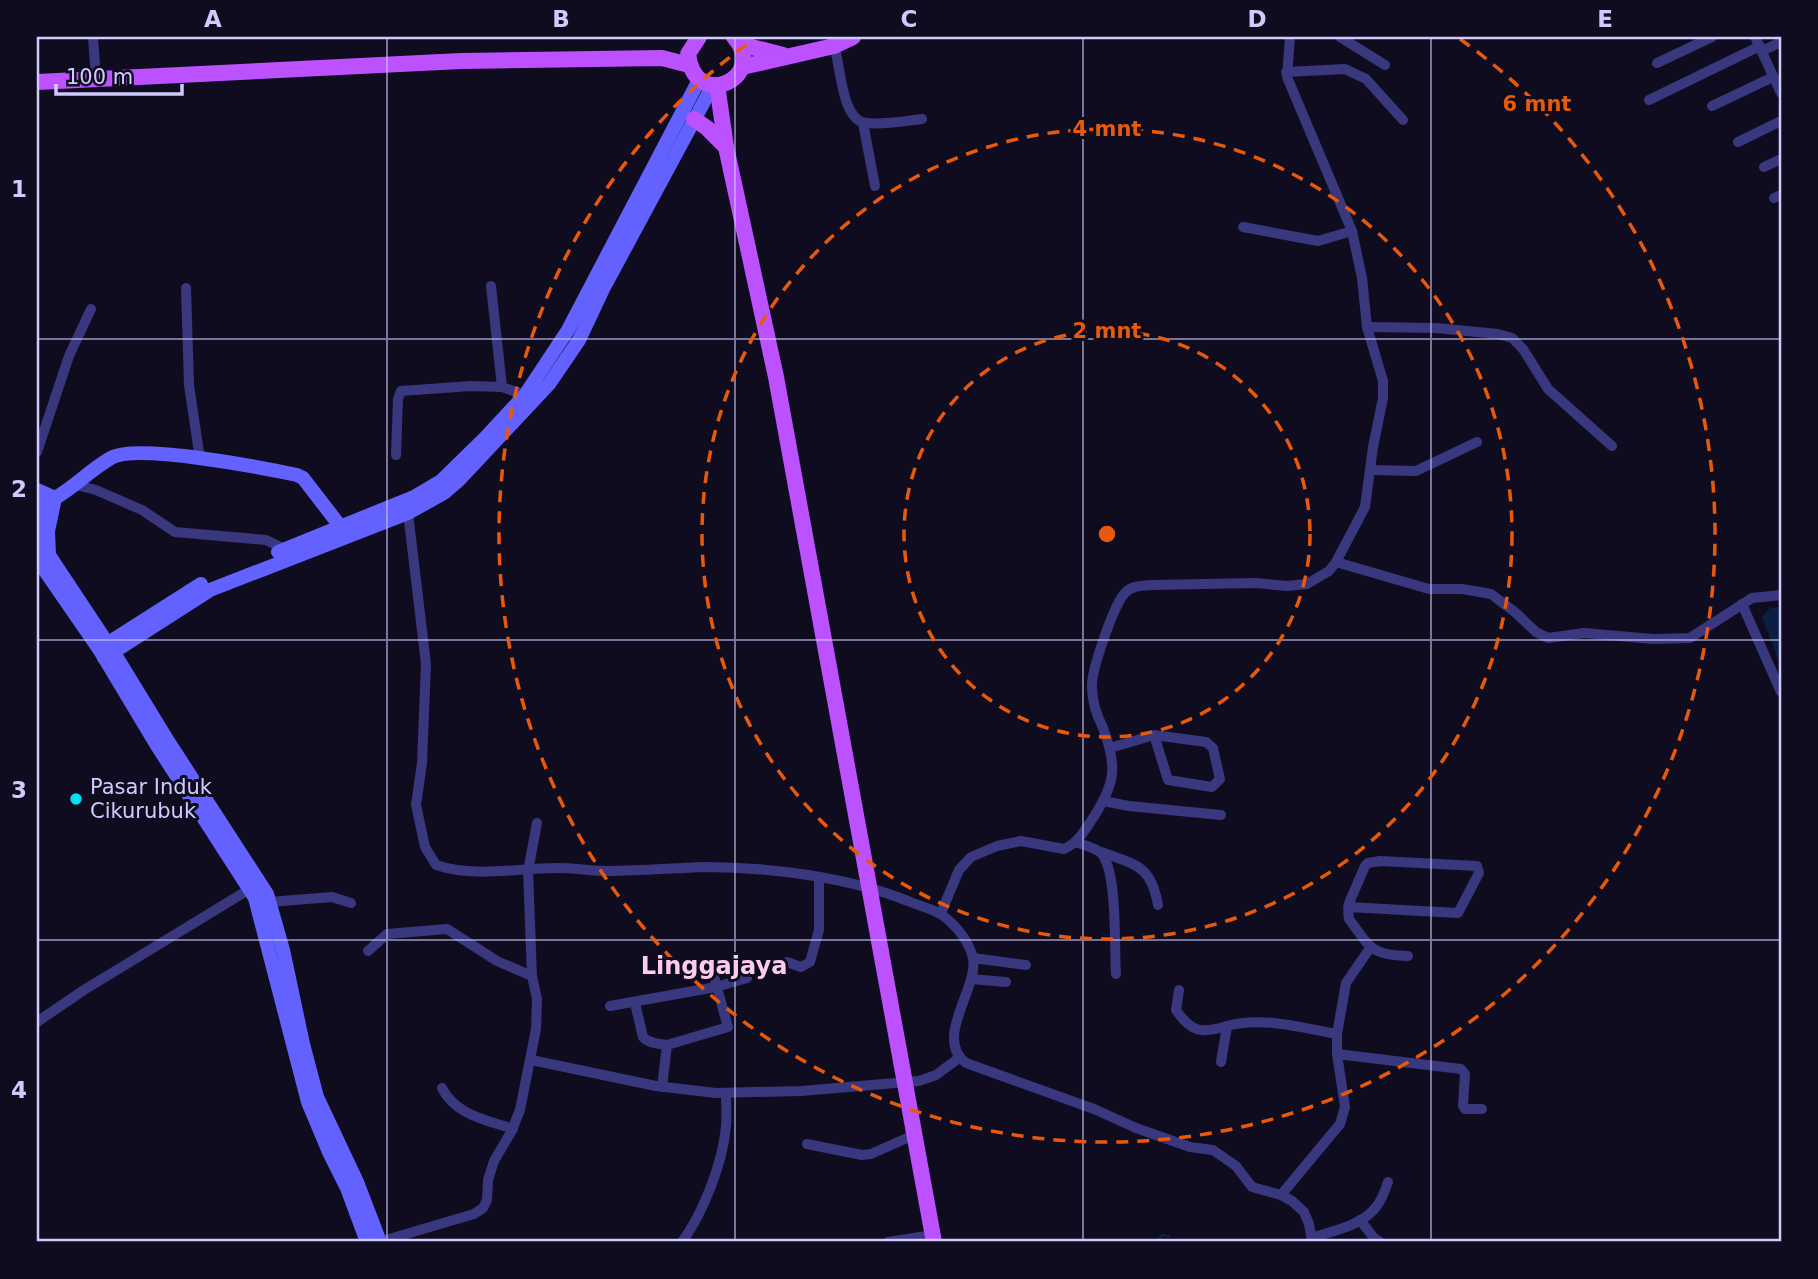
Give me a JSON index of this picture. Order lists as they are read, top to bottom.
{
  "districts": ["Linggajaya"],
  "places": ["Pasar Induk Cikurubuk"],
  "scale_bar": "100 m",
  "grid": {
    "columns": [
      "A",
      "B",
      "C",
      "D",
      "E"
    ],
    "rows": [
      "1",
      "2",
      "3",
      "4"
    ]
  },
  "rings": ["6 mnt", "4 mnt", "2 mnt"]
}
